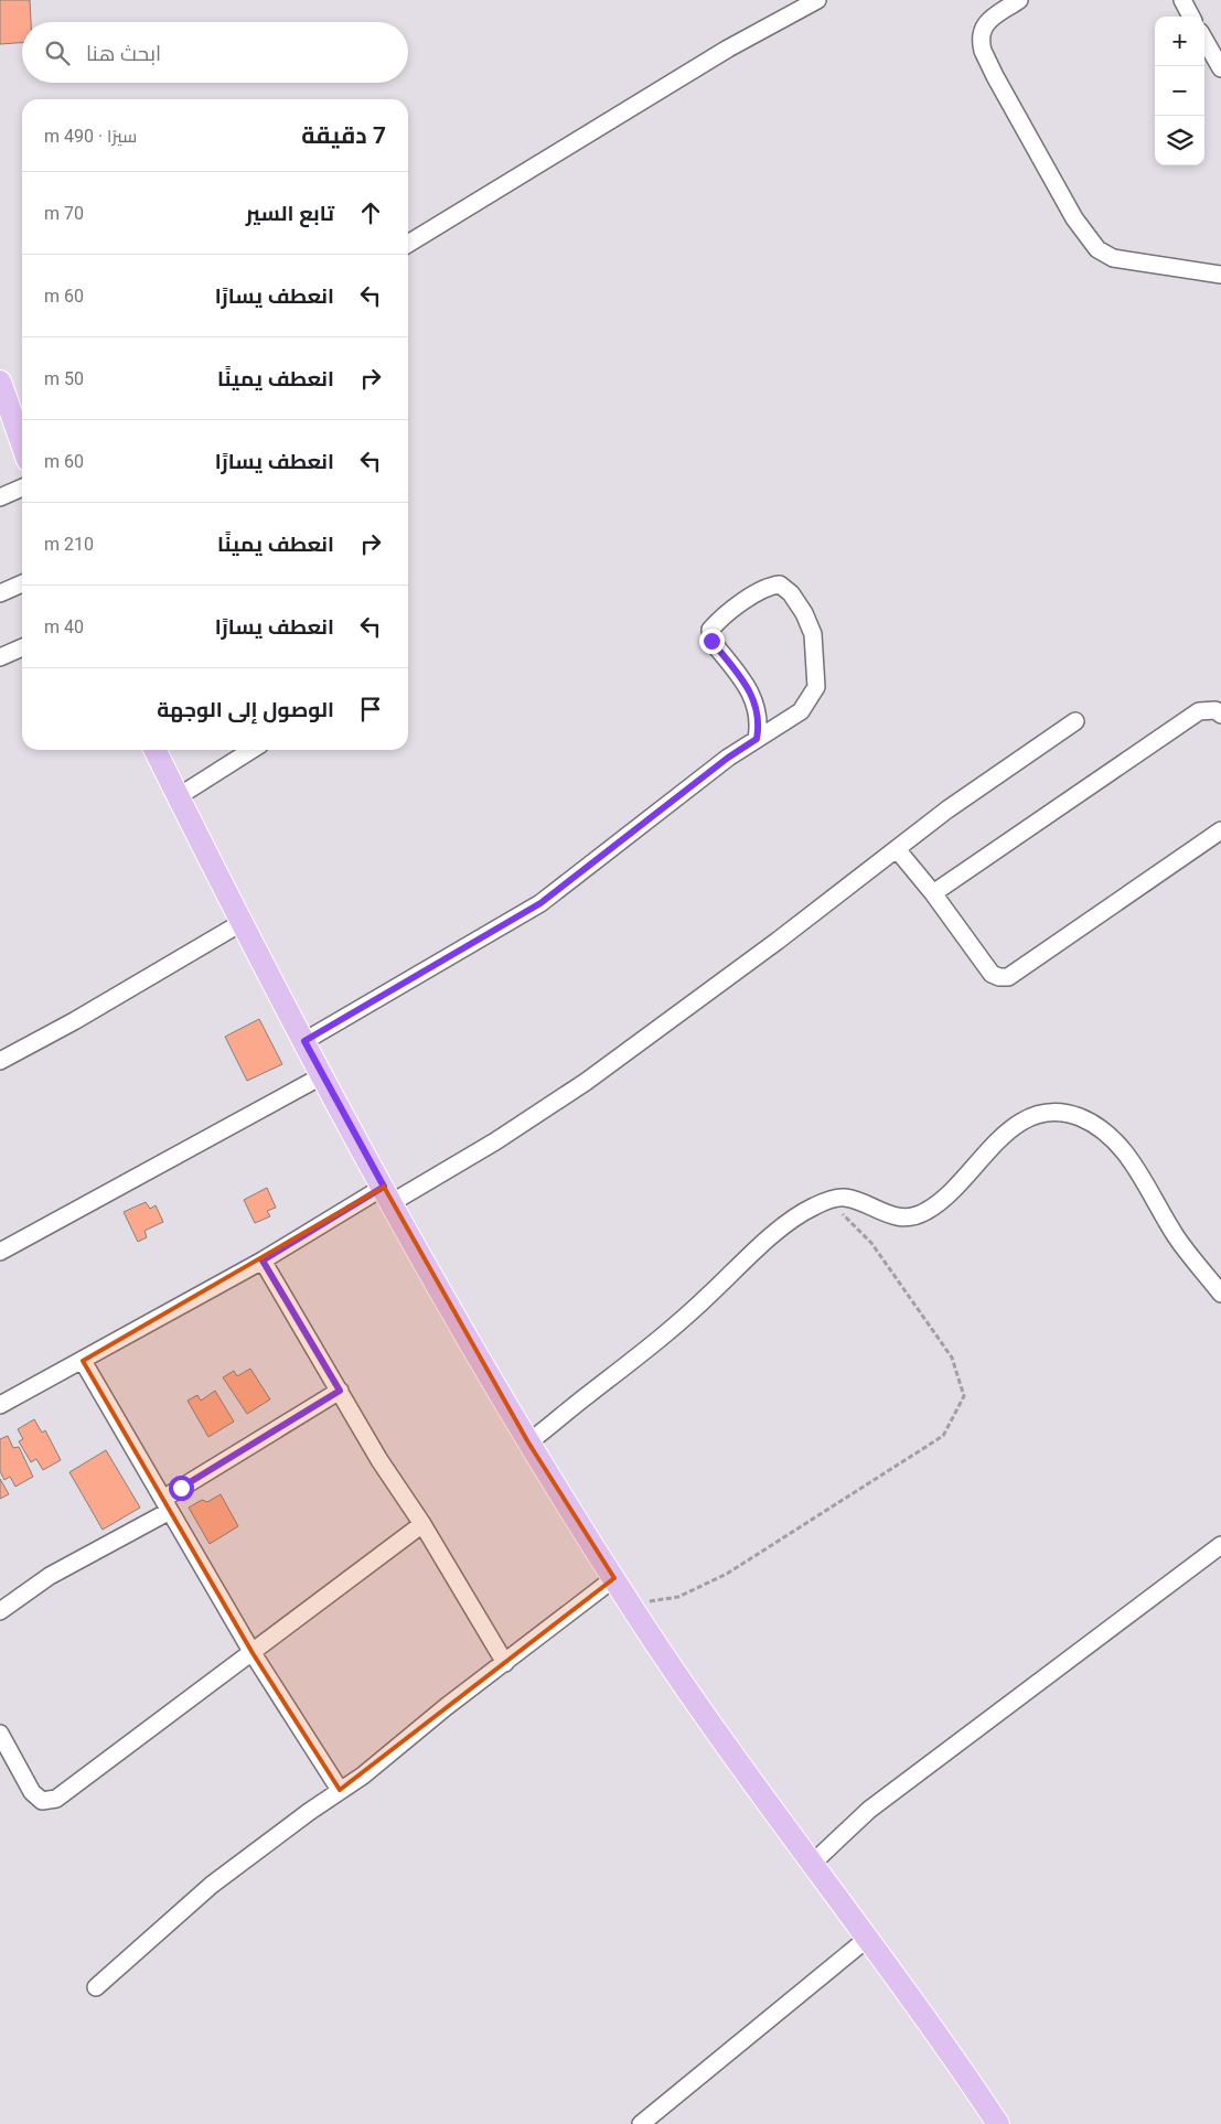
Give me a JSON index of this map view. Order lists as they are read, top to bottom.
{
  "page": {
    "map_buttons": ["+", "−"],
    "search": "ابحث هنا",
    "heading": ["7 دقيقة", "سيرًا · 490 m"],
    "list": [
      ["تابع السير", "70 m"],
      ["انعطف يسارًا", "60 m"],
      ["انعطف يمينًا", "50 m"],
      ["انعطف يسارًا", "60 m"],
      ["انعطف يمينًا", "210 m"],
      ["انعطف يسارًا", "40 m"],
      "الوصول إلى الوجهة"
    ]
  }
}
